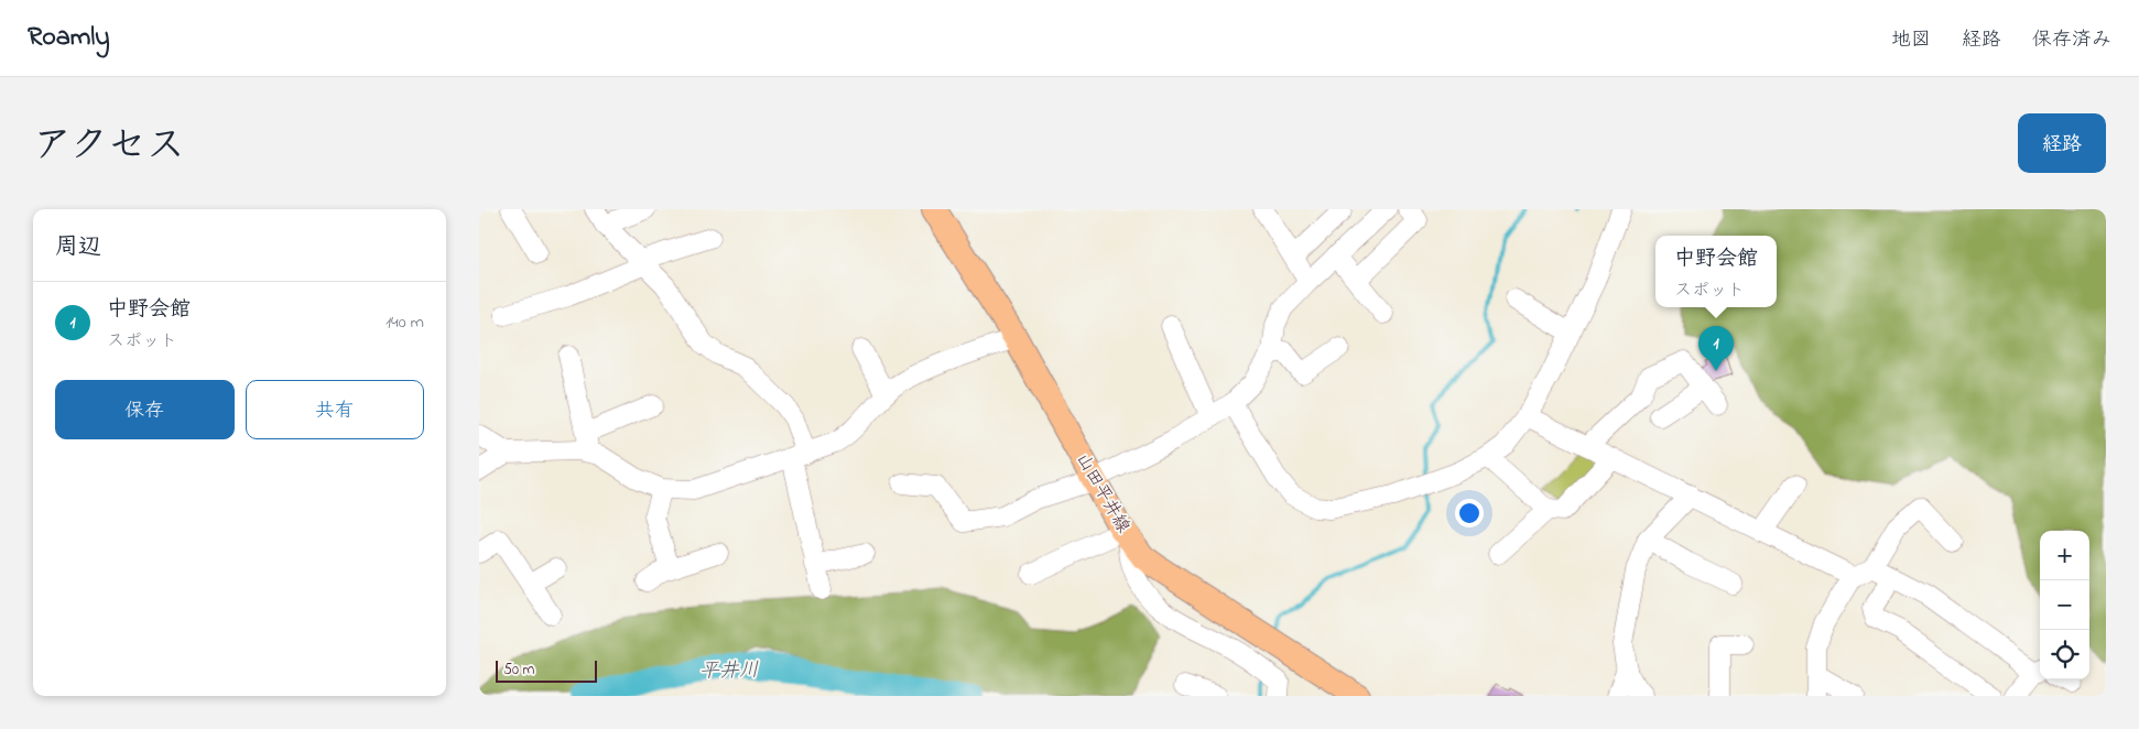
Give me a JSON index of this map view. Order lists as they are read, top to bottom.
{
  "streets": {
    "main road": ["山田平井線"]
  },
  "water": ["平井川"],
  "scale_bar": "50 m",
  "page": {
    "header": "Roamly",
    "nav": ["地図", "経路", "保存済み"],
    "title": "アクセス",
    "buttons": [
      "経路",
      ["保存", "共有"]
    ],
    "heading": "周辺",
    "popup": ["中野会館", "スポット"],
    "list": [
      {
        "mark": "1",
        "name": "中野会館",
        "note": "スポット",
        "value": "140 m"
      }
    ],
    "pins": "1",
    "map_buttons": ["+", "−"],
    "scale": "50 m"
  }
}
